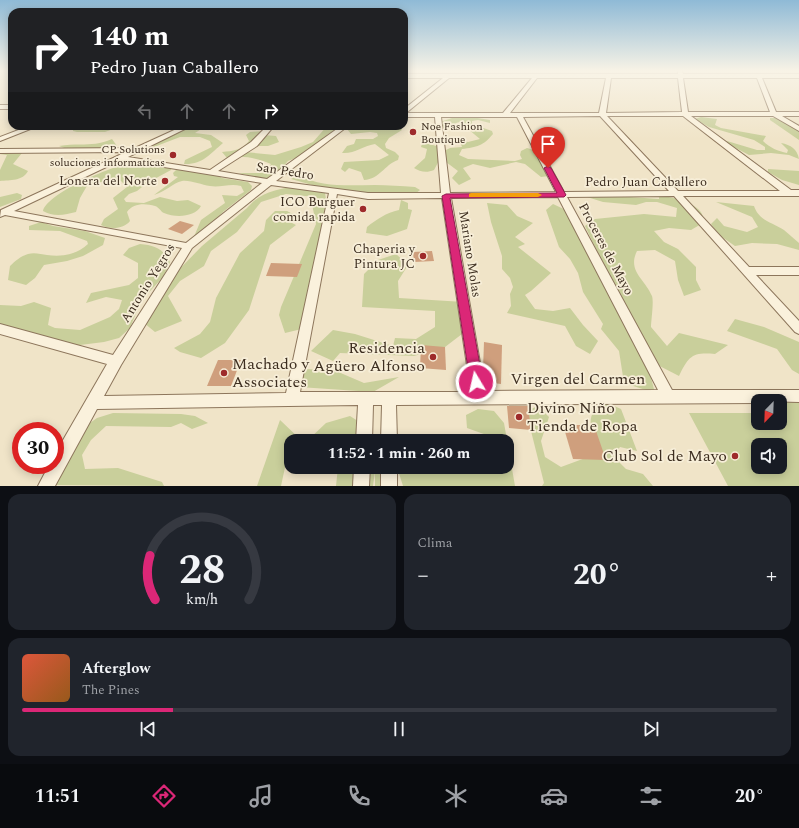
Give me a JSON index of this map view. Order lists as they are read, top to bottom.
{
  "streets": {
    "street": [
      "San Pedro",
      "Pedro Juan Caballero",
      "Proceres de Mayo",
      "Mariano Molas",
      "Antonio Yegros",
      "Virgen del Carmen"
    ]
  },
  "crossings": [
    ["San Pedro", "Pedro Juan Caballero"],
    ["San Pedro", "Mariano Molas"],
    ["San Pedro", "Antonio Yegros"],
    ["Pedro Juan Caballero", "Proceres de Mayo"],
    ["Pedro Juan Caballero", "Mariano Molas"],
    ["Proceres de Mayo", "Virgen del Carmen"],
    ["Mariano Molas", "Virgen del Carmen"],
    ["Antonio Yegros", "Virgen del Carmen"]
  ],
  "places": [
    "Noe Fashion Boutique",
    "CP Solutions soluciones informaticas",
    "Lonera del Norte",
    "ICO Burguer comida rapida",
    "Chaperia y Pintura JC",
    "Residencia Agüero Alfonso",
    "Machado y Associates",
    "Divino Niño Tienda de Ropa",
    "Club Sol de Mayo"
  ],
  "north": "bottom left",
  "page": {
    "turn": ["140 m", "Pedro Juan Caballero"],
    "limit": "30",
    "trip": "11:52 · 1 min · 260 m",
    "tile": "Clima",
    "heat": ["−", "20°", "+"],
    "song": ["Afterglow", "The Pines"],
    "tabs": ["11:51", "20°"],
    "gauge": ["28", "km/h"]
  }
}
